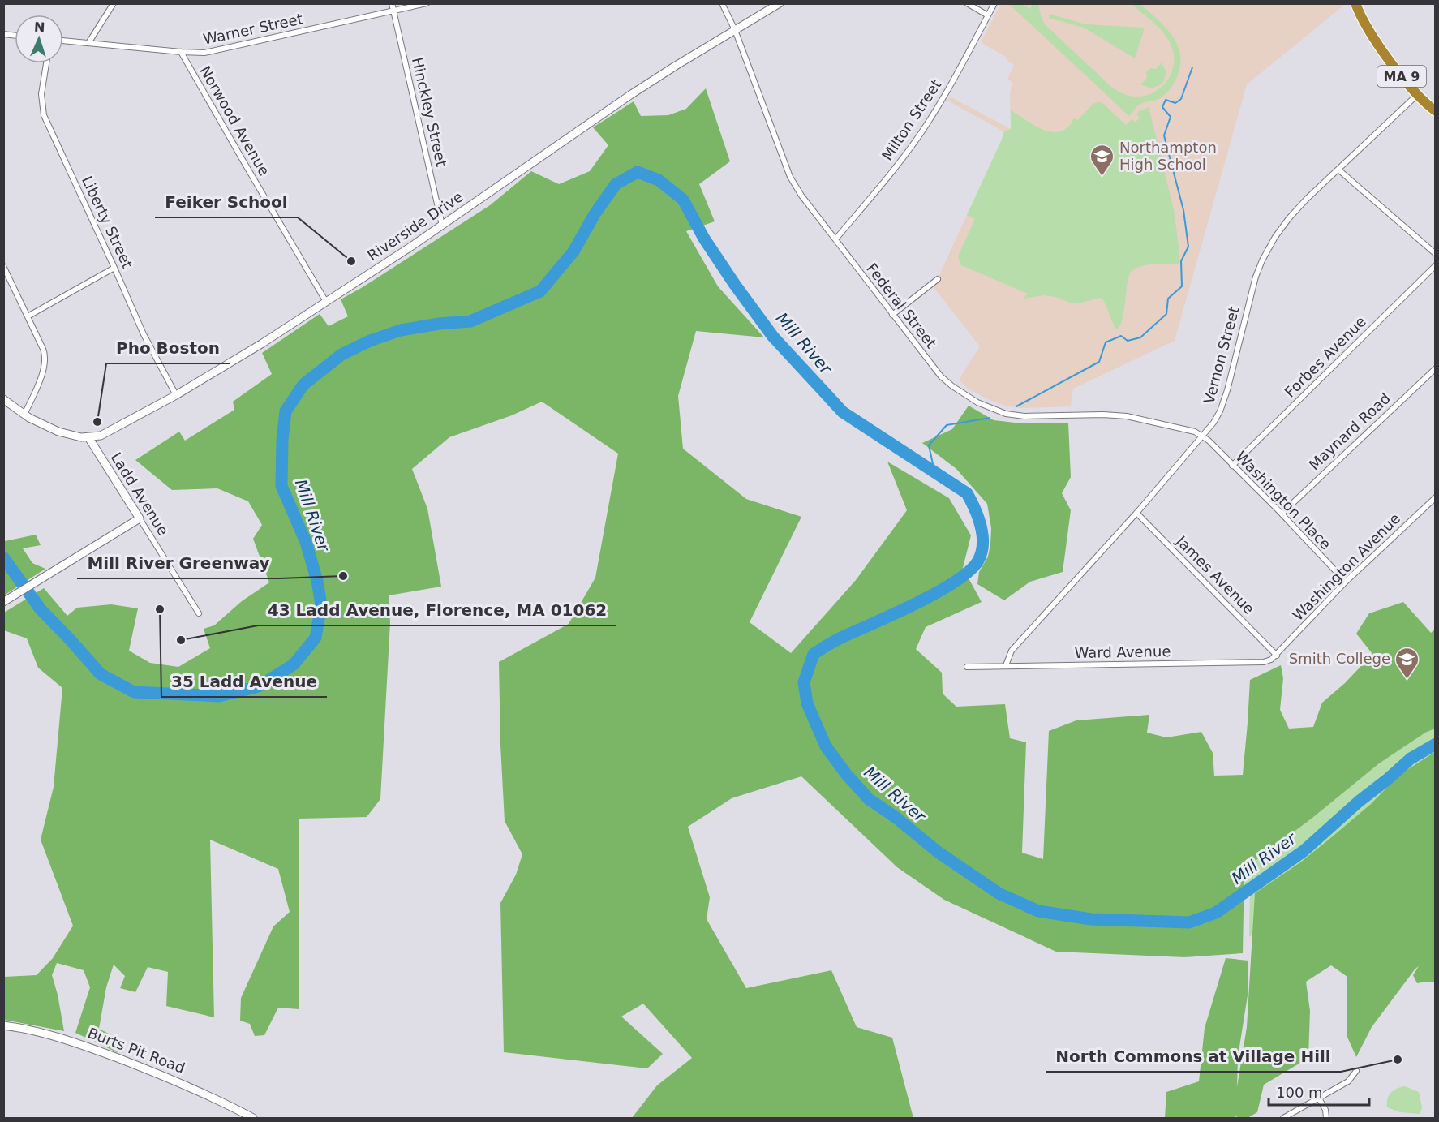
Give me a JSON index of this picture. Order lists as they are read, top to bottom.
{
  "streets": {
    "highway": ["MA 9"],
    "street": [
      "Warner Street",
      "Hinckley Street",
      "Milton Street",
      "Norwood Avenue",
      "Liberty Street",
      "Riverside Drive",
      "Federal Street",
      "Vernon Street",
      "Forbes Avenue",
      "Maynard Road",
      "Ladd Avenue",
      "Washington Place",
      "Washington Avenue",
      "James Avenue",
      "Ward Avenue",
      "Burts Pit Road"
    ]
  },
  "crossings": [
    ["Warner Street", "Hinckley Street"],
    ["Warner Street", "Norwood Avenue"],
    ["MA 9", "Vernon Street"],
    ["Hinckley Street", "Riverside Drive"],
    ["Milton Street", "Federal Street"],
    ["Norwood Avenue", "Riverside Drive"],
    ["Liberty Street", "Riverside Drive"],
    ["Riverside Drive", "Federal Street"],
    ["Riverside Drive", "Ladd Avenue"],
    ["Federal Street", "Vernon Street"],
    ["Federal Street", "Washington Place"],
    ["Vernon Street", "Washington Place"],
    ["Vernon Street", "James Avenue"],
    ["Vernon Street", "Ward Avenue"],
    ["Forbes Avenue", "Washington Place"],
    ["Maynard Road", "Washington Place"],
    ["Washington Place", "Washington Avenue"],
    ["Washington Avenue", "James Avenue"],
    ["Washington Avenue", "Ward Avenue"],
    ["James Avenue", "Ward Avenue"]
  ],
  "water": ["Mill River"],
  "places": {
    "school or university": ["Northampton High School", "Smith College"],
    "other": [
      "Feiker School",
      "Pho Boston",
      "Mill River Greenway",
      "35 Ladd Avenue",
      "43 Ladd Avenue, Florence, MA 01062",
      "North Commons at Village Hill"
    ]
  },
  "scale_bar": "100 m",
  "north": "top"
}
